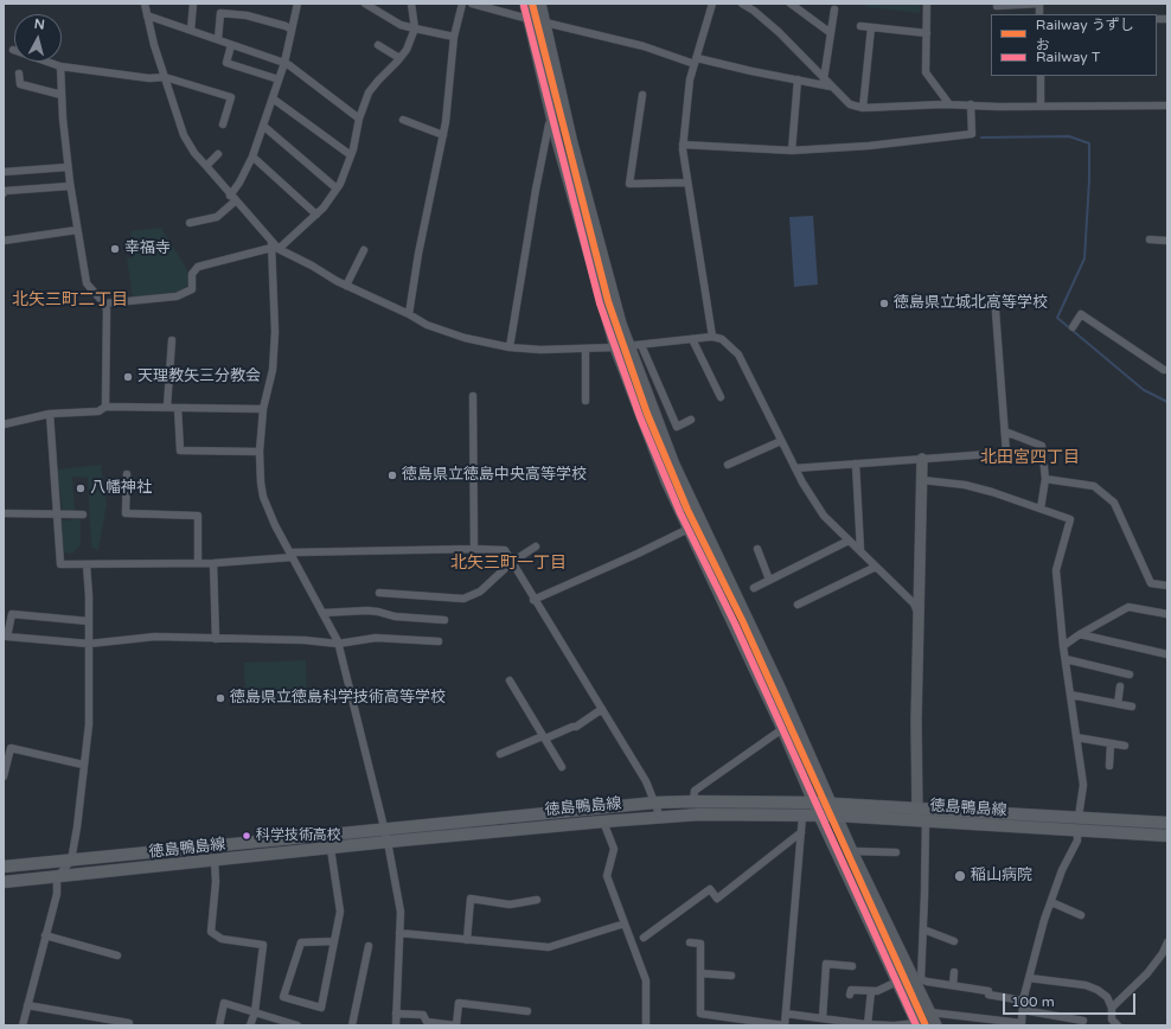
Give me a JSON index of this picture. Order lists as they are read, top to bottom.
{
  "streets": {
    "main road": ["徳島鴨島線"]
  },
  "districts": ["北矢三町二丁目", "北田宮四丁目", "北矢三町一丁目"],
  "places": [
    "幸福寺",
    "徳島県立城北高等学校",
    "天理教矢三分教会",
    "徳島県立徳島中央高等学校",
    "八幡神社",
    "徳島県立徳島科学技術高等学校",
    "科学技術高校",
    "稲山病院"
  ],
  "lines": ["rail line うずしお", "rail line T"],
  "legend": ["Railway うずしお", "Railway T"],
  "scale_bar": "100 m",
  "north": "top"
}
